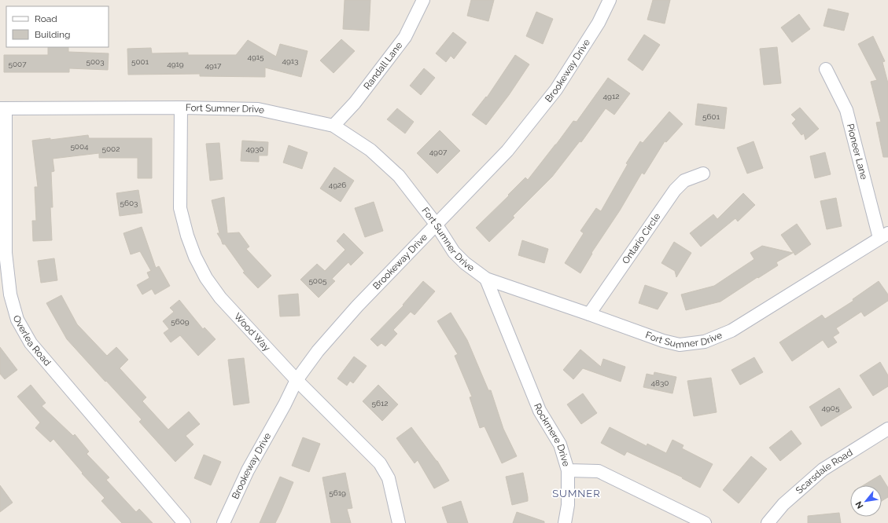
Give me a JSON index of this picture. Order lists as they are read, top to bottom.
{
  "streets": {
    "street": [
      "Randall Lane",
      "Brookeway Drive",
      "Fort Sumner Drive",
      "Pioneer Lane",
      "Ontario Circle",
      "Wood Way",
      "Overlea Road",
      "Rockmere Drive",
      "Scarsdale Road"
    ]
  },
  "crossings": [
    ["Randall Lane", "Fort Sumner Drive"],
    ["Brookeway Drive", "Fort Sumner Drive"],
    ["Brookeway Drive", "Wood Way"],
    ["Fort Sumner Drive", "Pioneer Lane"],
    ["Fort Sumner Drive", "Ontario Circle"],
    ["Fort Sumner Drive", "Wood Way"],
    ["Fort Sumner Drive", "Overlea Road"],
    ["Fort Sumner Drive", "Rockmere Drive"]
  ],
  "districts": ["SUMNER"],
  "house_numbers": [
    "4915",
    "4913",
    "5003",
    "5001",
    "5007",
    "4919",
    "4917",
    "4912",
    "5601",
    "5004",
    "5002",
    "4930",
    "4907",
    "4926",
    "5603",
    "5005",
    "5609",
    "4830",
    "5612",
    "4905",
    "5619"
  ],
  "legend": ["Road", "Building"],
  "north": "bottom left"
}
